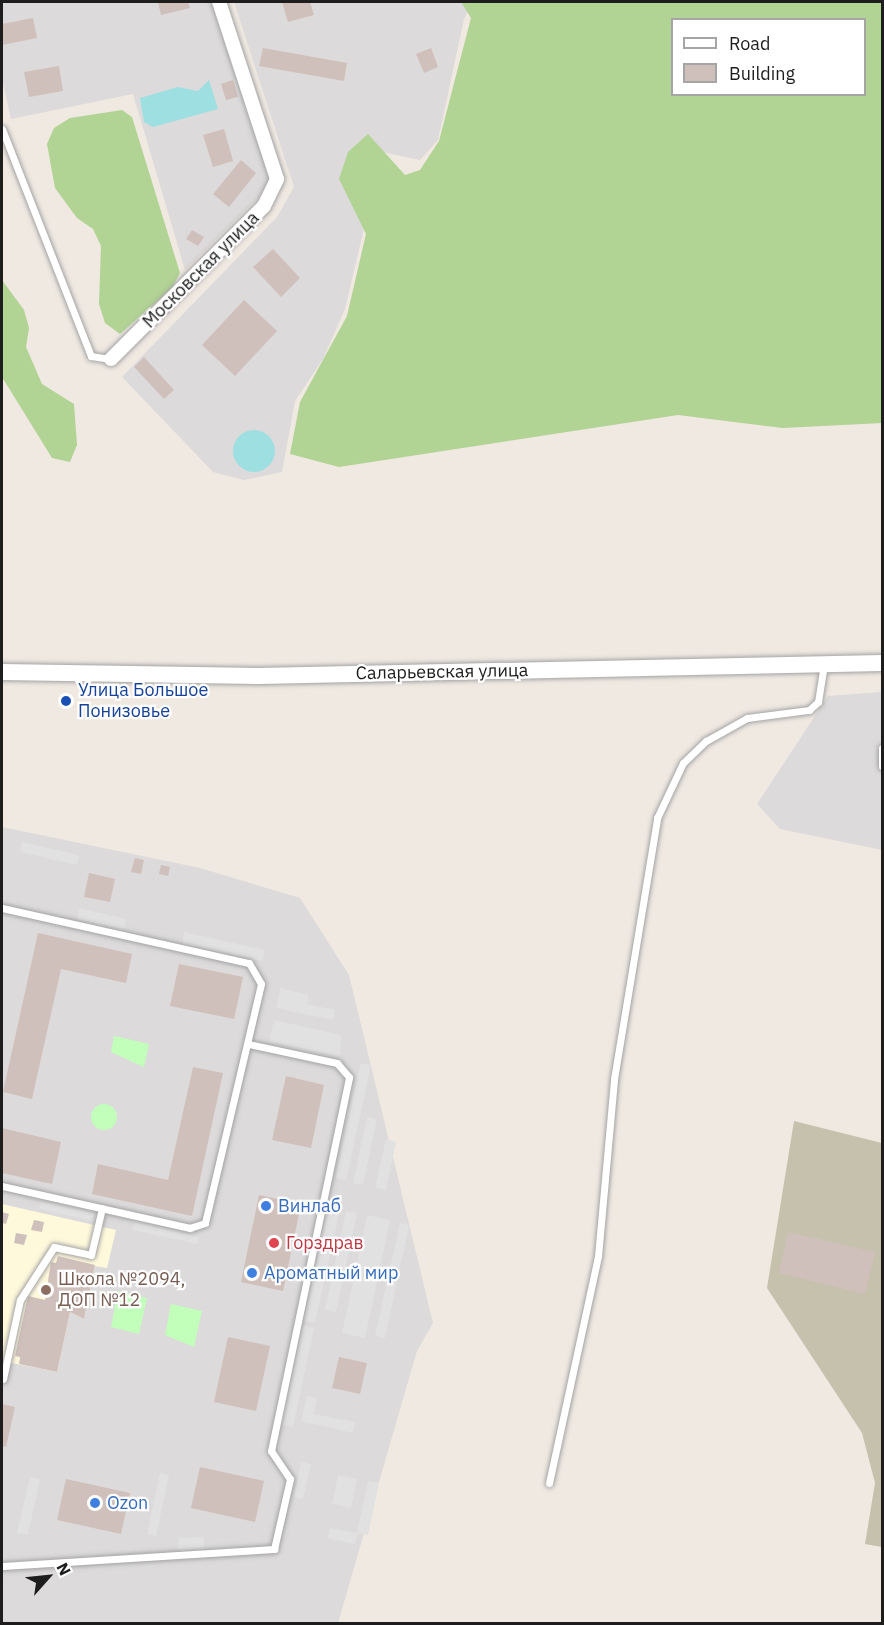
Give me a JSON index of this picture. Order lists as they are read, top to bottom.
{
  "streets": {
    "street": ["Московская улица", "Саларьевская улица"]
  },
  "places": [
    "Улица Большое Понизовье",
    "Винлаб",
    "Горздрав",
    "Ароматный мир",
    "Школа №2094, ДОП №12",
    "Ozon"
  ],
  "legend": ["Road", "Building"],
  "north": "top right"
}
